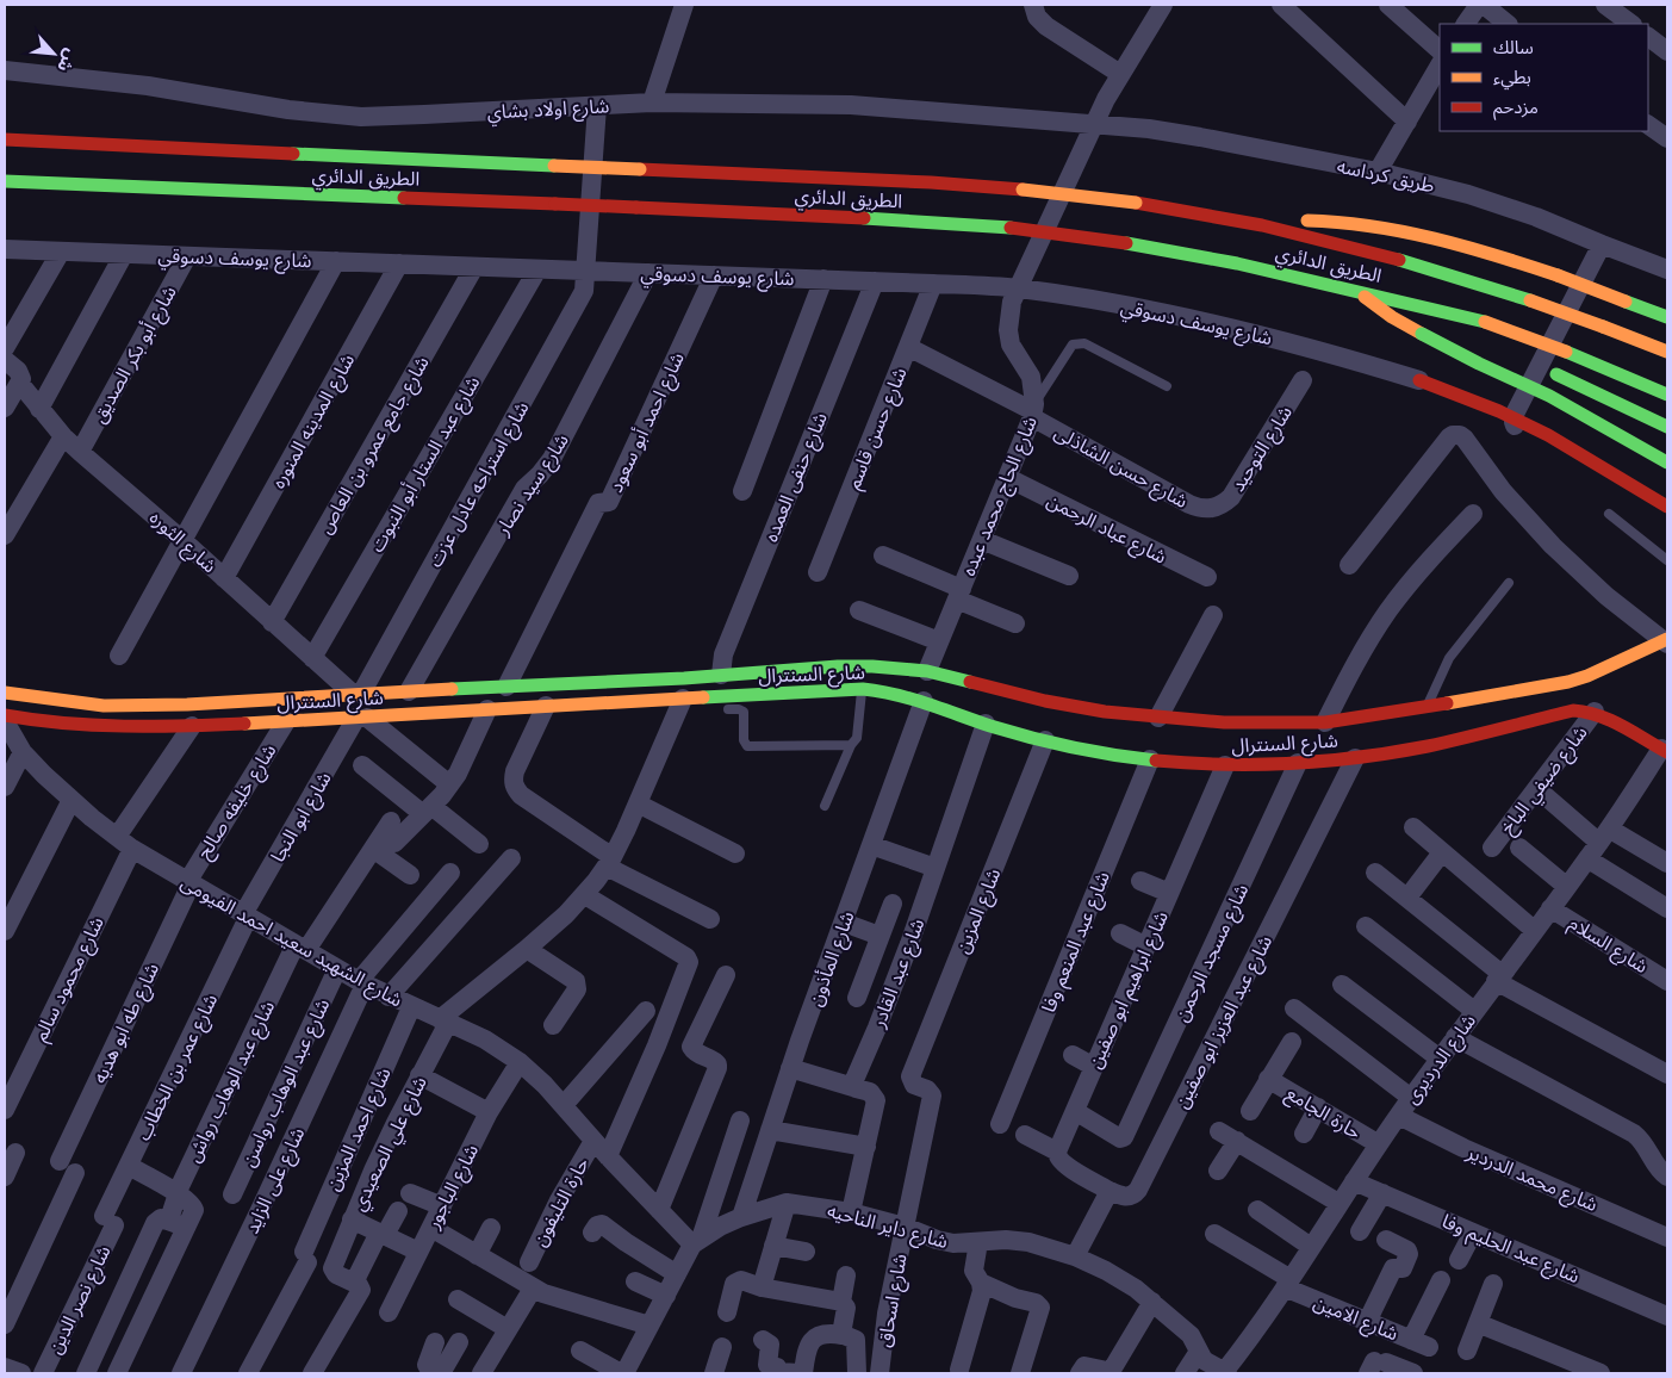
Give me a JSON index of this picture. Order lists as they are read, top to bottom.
{
  "streets": {
    "main road": ["الطريق الدائري", "شارع السنترال"],
    "street": [
      "شارع اولاد بشاي",
      "طريق كرداسه",
      "شارع يوسف دسوقي",
      "شارع أبو بكر الصديق",
      "شارع المدينه المنوره",
      "شارع احمد أبو سعود",
      "شارع حسن قاسم",
      "شارع جامع عمرو بن العاص",
      "شارع التوحيد",
      "شارع عبد الستار أبو النبوت",
      "شارع حسن الشاذلى",
      "شارع حنفى العمده",
      "شارع استراحه عادل عزت",
      "شارع سيد نصار",
      "شارع الحاج محمد عبده",
      "شارع عباد الرحمن",
      "شارع الثوره",
      "شارع ضيفي الباخ",
      "شارع خليفه صالح",
      "شارع ابو النجا",
      "شارع المزين",
      "شارع الشهيد سعيد احمد الفيومى",
      "شارع عبد المنعم وفا",
      "شارع السلام",
      "شارع مسجد الرحمن",
      "شارع المأذون",
      "شارع عبد القادر",
      "شارع محمود سالم",
      "شارع ابراهيم ابو صفين",
      "شارع عبد العزيز ابو صفين",
      "شارع طه ابو هديه",
      "شارع الدرديرى",
      "شارع عمر بن الخطاب",
      "شارع عبد الوهاب رواش",
      "شارع عبد الوهاب رواسن",
      "حارة الجامع",
      "شارع احمد المزين",
      "شارع علي الصعيدي",
      "شارع محمد الدردير",
      "شارع على الزايد",
      "شارع الباجور",
      "حارة التليفون",
      "شارع داير الناحيه",
      "شارع عبد الحليم وفا",
      "شارع نصر الدين",
      "شارع اسحاق",
      "شارع الامين"
    ]
  },
  "crossings": [
    ["شارع اولاد بشاي", "طريق كرداسه"],
    ["شارع اولاد بشاي", "شارع استراحه عادل عزت"],
    ["شارع اولاد بشاي", "شارع الحاج محمد عبده"],
    ["طريق كرداسه", "شارع الحاج محمد عبده"],
    ["شارع يوسف دسوقي", "شارع أبو بكر الصديق"],
    ["شارع يوسف دسوقي", "شارع المدينه المنوره"],
    ["شارع يوسف دسوقي", "شارع احمد أبو سعود"],
    ["شارع يوسف دسوقي", "شارع حسن قاسم"],
    ["شارع يوسف دسوقي", "شارع جامع عمرو بن العاص"],
    ["شارع يوسف دسوقي", "شارع عبد الستار أبو النبوت"],
    ["شارع يوسف دسوقي", "شارع حنفى العمده"],
    ["شارع يوسف دسوقي", "شارع استراحه عادل عزت"],
    ["شارع يوسف دسوقي", "شارع سيد نصار"],
    ["شارع يوسف دسوقي", "شارع الحاج محمد عبده"],
    ["شارع أبو بكر الصديق", "شارع الثوره"],
    ["شارع المدينه المنوره", "شارع الثوره"],
    ["شارع احمد أبو سعود", "شارع السنترال"],
    ["شارع حسن قاسم", "شارع حسن الشاذلى"],
    ["شارع جامع عمرو بن العاص", "شارع الثوره"],
    ["شارع التوحيد", "شارع حسن الشاذلى"],
    ["شارع عبد الستار أبو النبوت", "شارع الثوره"],
    ["شارع حسن الشاذلى", "شارع الحاج محمد عبده"],
    ["شارع حنفى العمده", "شارع السنترال"],
    ["شارع استراحه عادل عزت", "شارع الثوره"],
    ["شارع استراحه عادل عزت", "شارع السنترال"],
    ["شارع سيد نصار", "شارع السنترال"],
    ["شارع الحاج محمد عبده", "شارع عباد الرحمن"],
    ["شارع الحاج محمد عبده", "شارع السنترال"],
    ["شارع الثوره", "شارع السنترال"],
    ["شارع السنترال", "شارع ضيفي الباخ"],
    ["شارع السنترال", "شارع خليفه صالح"],
    ["شارع السنترال", "شارع ابو النجا"],
    ["شارع السنترال", "شارع المزين"],
    ["شارع السنترال", "شارع عبد المنعم وفا"],
    ["شارع السنترال", "شارع مسجد الرحمن"],
    ["شارع السنترال", "شارع المأذون"],
    ["شارع السنترال", "شارع عبد القادر"],
    ["شارع السنترال", "شارع ابراهيم ابو صفين"],
    ["شارع السنترال", "شارع عبد العزيز ابو صفين"],
    ["شارع خليفه صالح", "شارع الشهيد سعيد احمد الفيومى"],
    ["شارع خليفه صالح", "شارع طه ابو هديه"],
    ["شارع ابو النجا", "شارع الشهيد سعيد احمد الفيومى"],
    ["شارع ابو النجا", "شارع عمر بن الخطاب"],
    ["شارع المزين", "شارع اسحاق"],
    ["شارع الشهيد سعيد احمد الفيومى", "شارع محمود سالم"],
    ["شارع الشهيد سعيد احمد الفيومى", "شارع طه ابو هديه"],
    ["شارع الشهيد سعيد احمد الفيومى", "شارع عمر بن الخطاب"],
    ["شارع الشهيد سعيد احمد الفيومى", "شارع عبد الوهاب رواش"],
    ["شارع الشهيد سعيد احمد الفيومى", "شارع عبد الوهاب رواسن"],
    ["شارع الشهيد سعيد احمد الفيومى", "شارع احمد المزين"],
    ["شارع الشهيد سعيد احمد الفيومى", "شارع علي الصعيدي"],
    ["شارع الشهيد سعيد احمد الفيومى", "شارع على الزايد"],
    ["شارع الشهيد سعيد احمد الفيومى", "شارع الباجور"],
    ["شارع الشهيد سعيد احمد الفيومى", "حارة التليفون"],
    ["شارع الشهيد سعيد احمد الفيومى", "شارع داير الناحيه"],
    ["شارع السلام", "شارع الدرديرى"],
    ["شارع مسجد الرحمن", "شارع ابراهيم ابو صفين"],
    ["شارع المأذون", "شارع داير الناحيه"],
    ["شارع الدرديرى", "حارة الجامع"],
    ["شارع الدرديرى", "شارع محمد الدردير"],
    ["شارع الدرديرى", "شارع داير الناحيه"],
    ["شارع الدرديرى", "شارع عبد الحليم وفا"],
    ["شارع الدرديرى", "شارع الامين"],
    ["شارع عمر بن الخطاب", "شارع نصر الدين"],
    ["شارع داير الناحيه", "شارع اسحاق"]
  ],
  "legend": ["سالك", "بطيء", "مزدحم"],
  "north": "bottom right"
}
